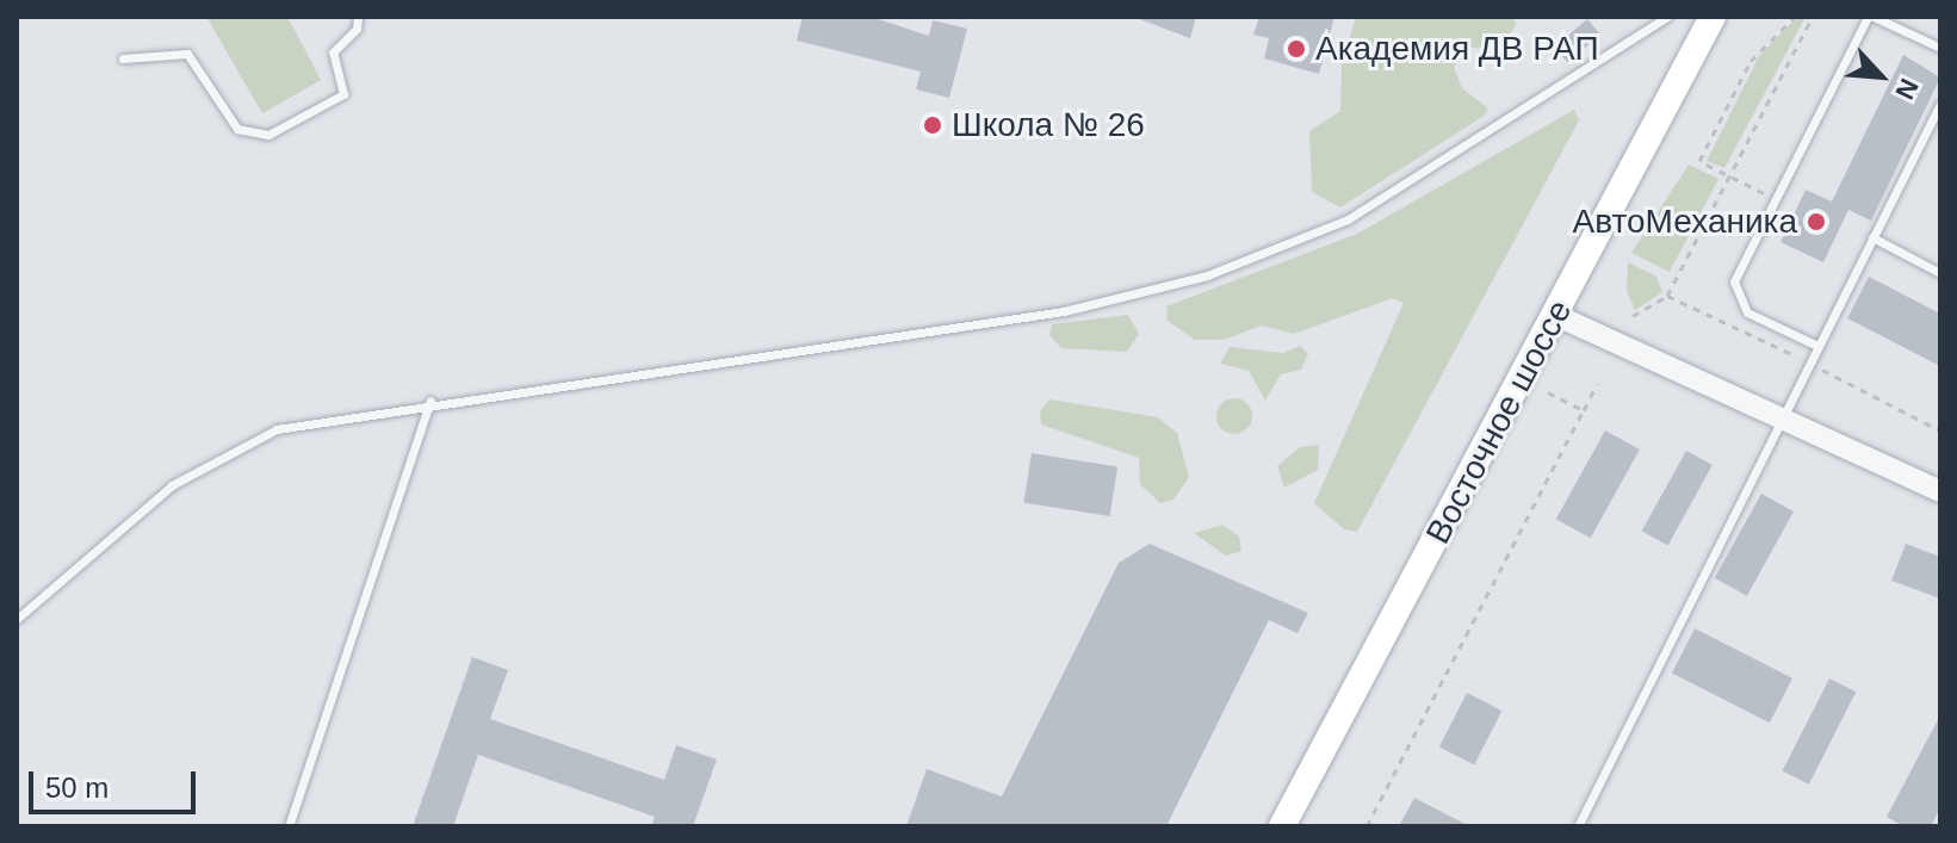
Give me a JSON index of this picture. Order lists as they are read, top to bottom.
{
  "streets": {
    "main road": ["Восточное шоссе"]
  },
  "places": ["Академия ДВ РАП", "Школа № 26", "АвтоМеханика"],
  "scale_bar": "50 m",
  "north": "bottom right"
}
